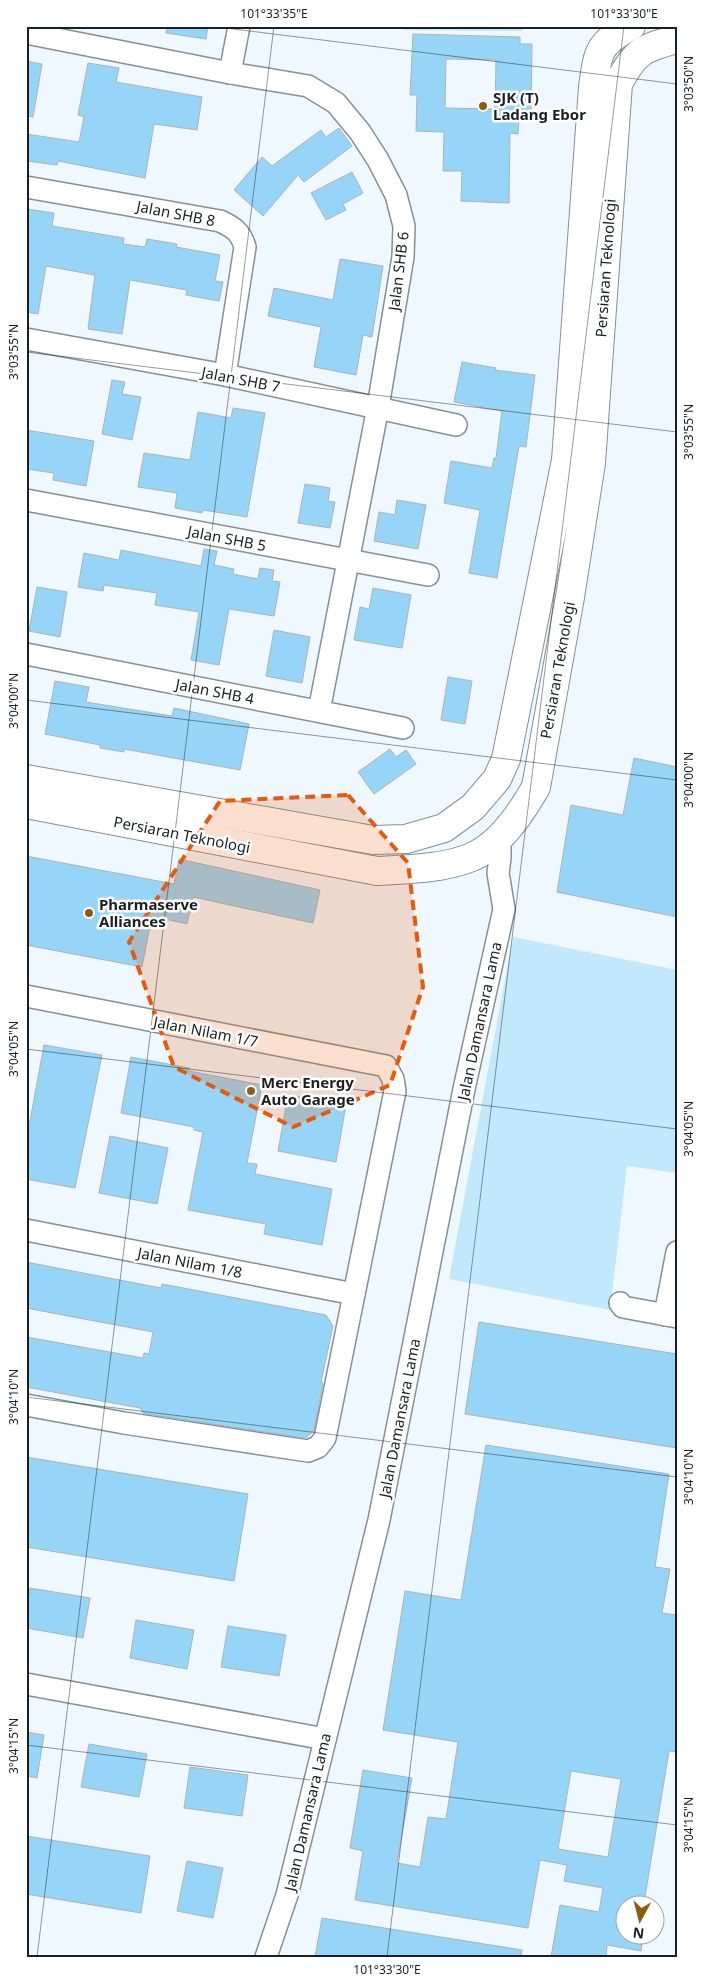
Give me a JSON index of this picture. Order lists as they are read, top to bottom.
{
  "streets": {
    "main road": ["Persiaran Teknologi"],
    "street": [
      "Jalan SHB 8",
      "Jalan SHB 6",
      "Jalan SHB 7",
      "Jalan SHB 5",
      "Jalan SHB 4",
      "Jalan Damansara Lama",
      "Jalan Nilam 1/7",
      "Jalan Nilam 1/8"
    ]
  },
  "crossings": [
    ["Jalan SHB 8", "Jalan SHB 7"],
    ["Persiaran Teknologi", "Jalan Damansara Lama"],
    ["Jalan SHB 6", "Jalan SHB 7"],
    ["Jalan SHB 6", "Jalan SHB 5"],
    ["Jalan SHB 6", "Jalan SHB 4"],
    ["Jalan Nilam 1/7", "Jalan Nilam 1/8"]
  ],
  "places": ["SJK (T) Ladang Ebor", "Pharmaserve Alliances", "Merc Energy Auto Garage"],
  "north": "bottom",
  "coordinates": [
    "101°33'35\"E",
    "101°33'30\"E",
    "3°03'50\"N",
    "3°03'55\"N",
    "3°04'00\"N",
    "3°04'05\"N",
    "3°04'10\"N",
    "3°04'15\"N"
  ]
}
